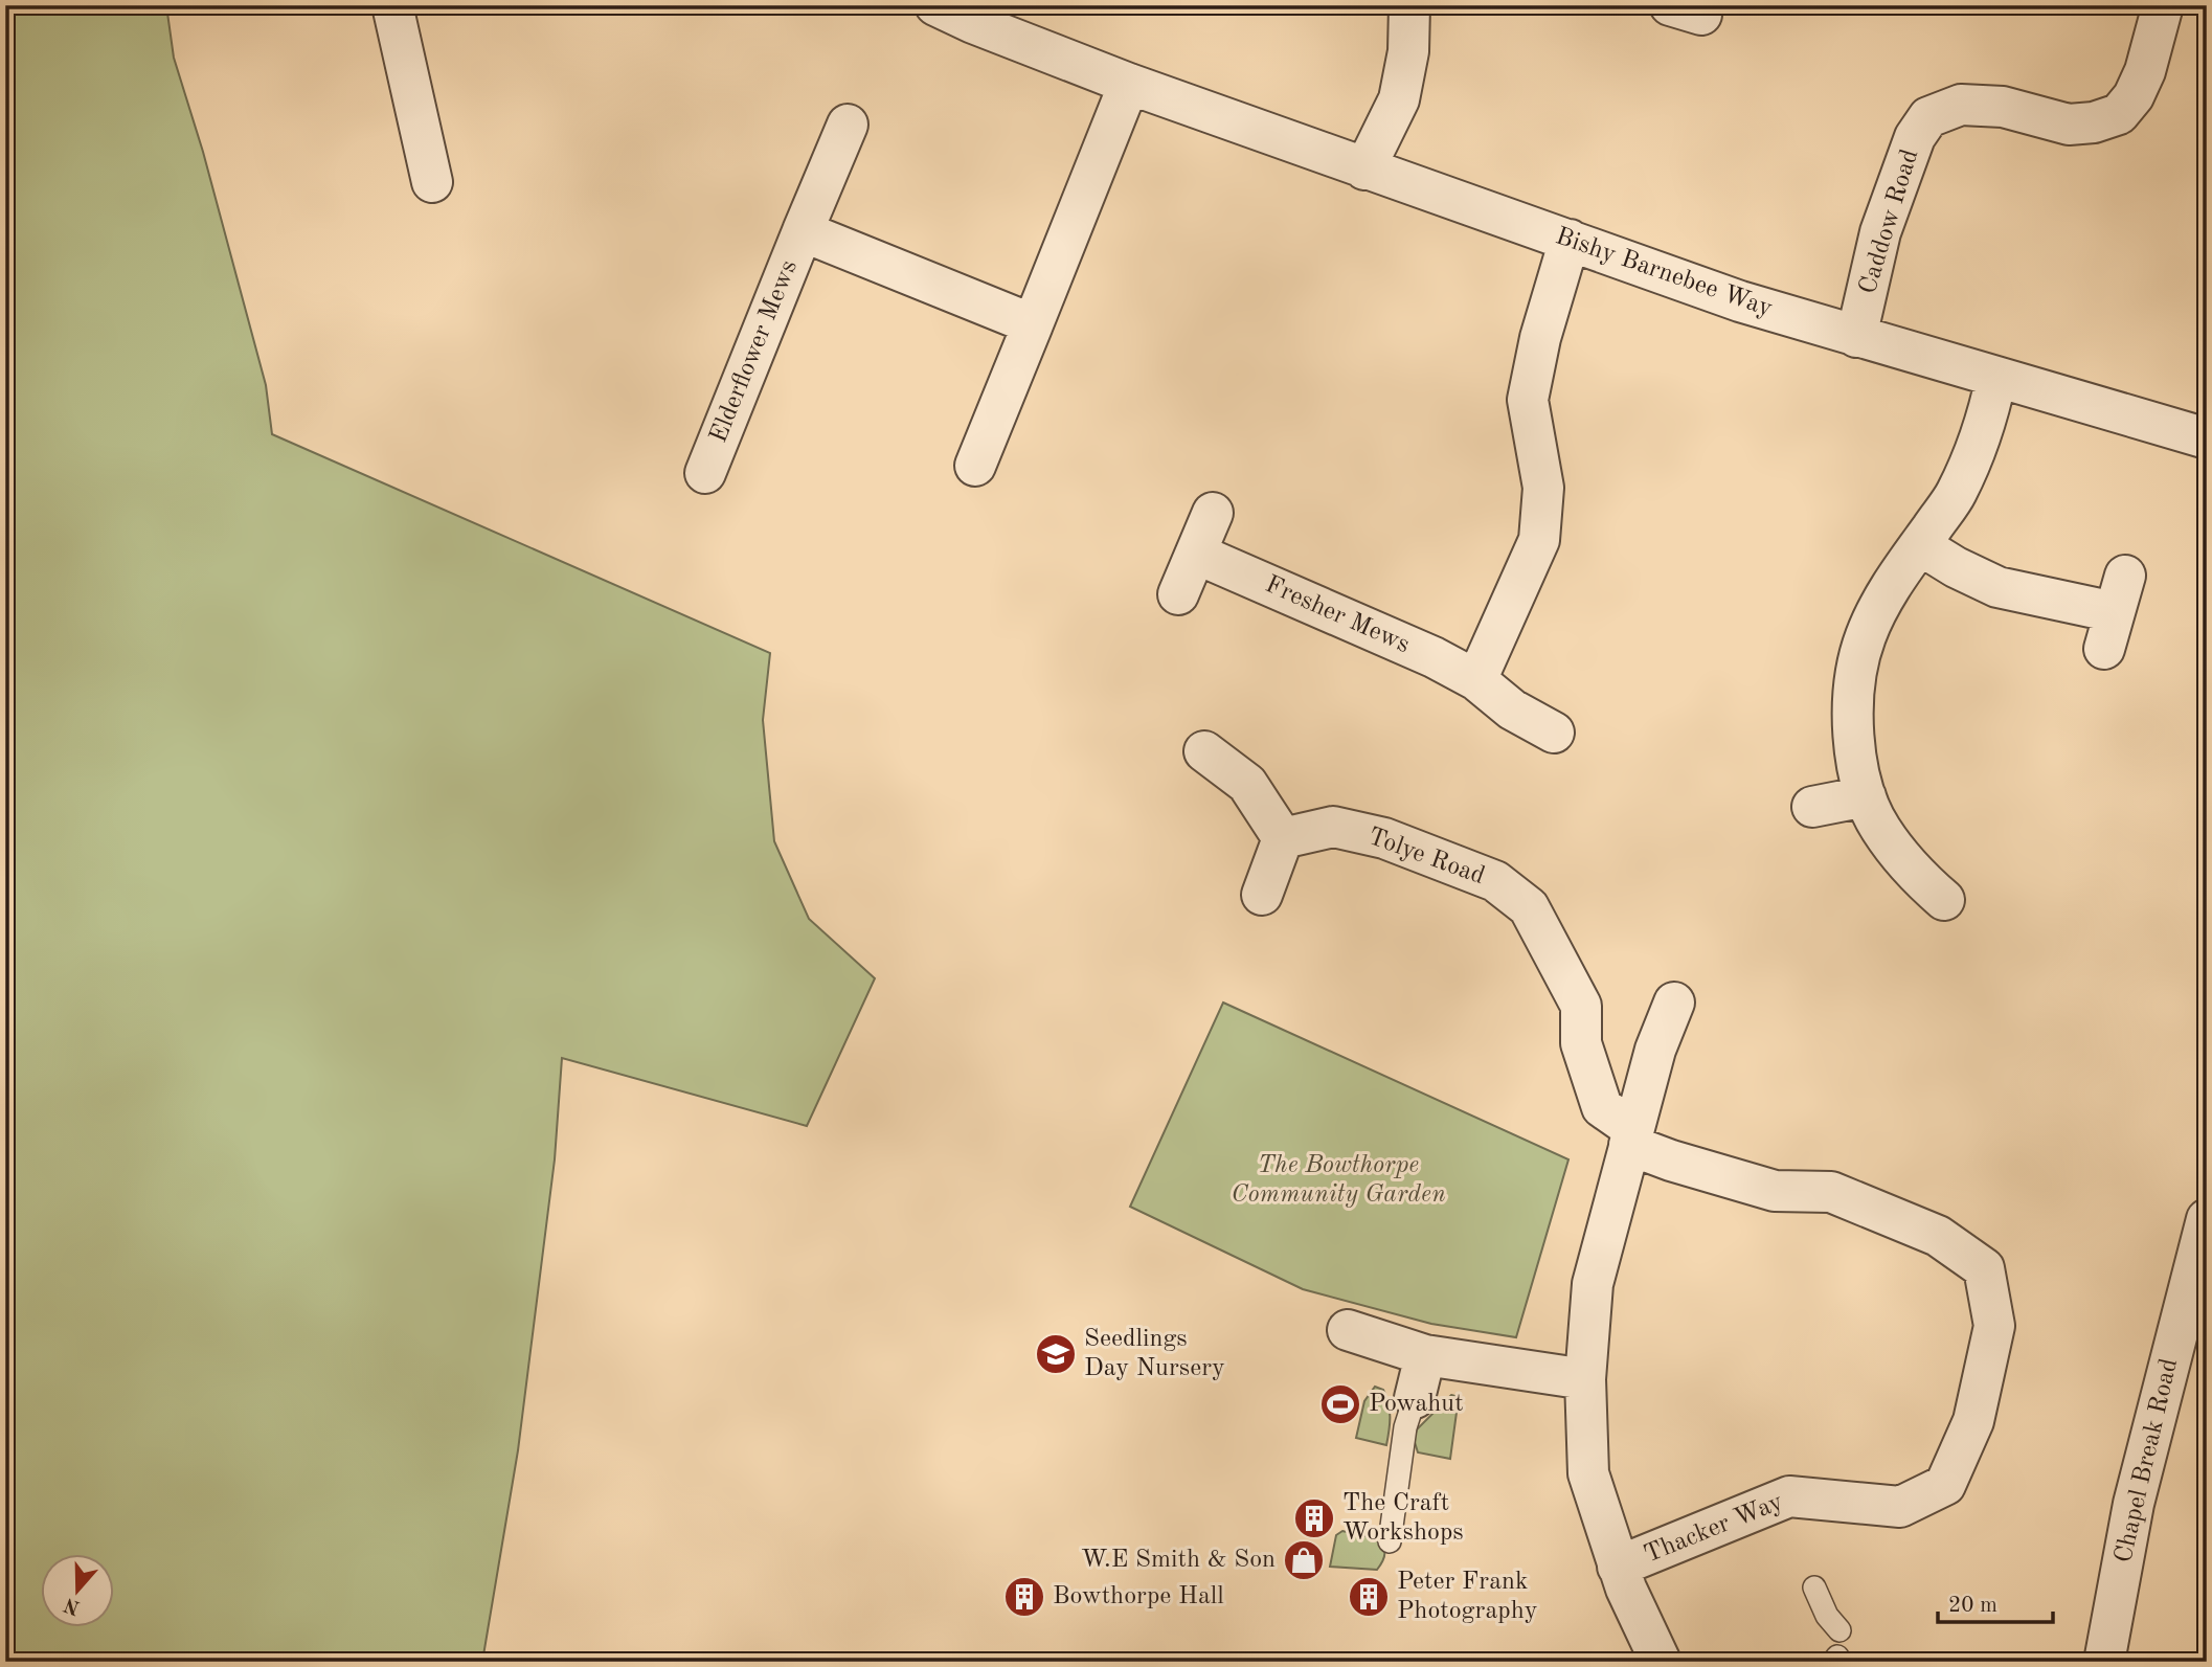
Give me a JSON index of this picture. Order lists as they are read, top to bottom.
{
  "streets": {
    "street": [
      "Caddow Road",
      "Bishy Barnebee Way",
      "Elderflower Mews",
      "Fresher Mews",
      "Tolye Road",
      "Chapel Break Road",
      "Thacker Way"
    ]
  },
  "crossings": [
    ["Caddow Road", "Bishy Barnebee Way"],
    ["Tolye Road", "Thacker Way"]
  ],
  "parks": ["The Bowthorpe Community Garden"],
  "places": {
    "school or university": ["Seedlings Day Nursery"],
    "sports": ["Powahut"],
    "building": ["The Craft Workshops", "Bowthorpe Hall", "Peter Frank Photography"],
    "shop": ["W.E Smith & Son"]
  },
  "scale_bar": "20 m",
  "north": "bottom"
}
